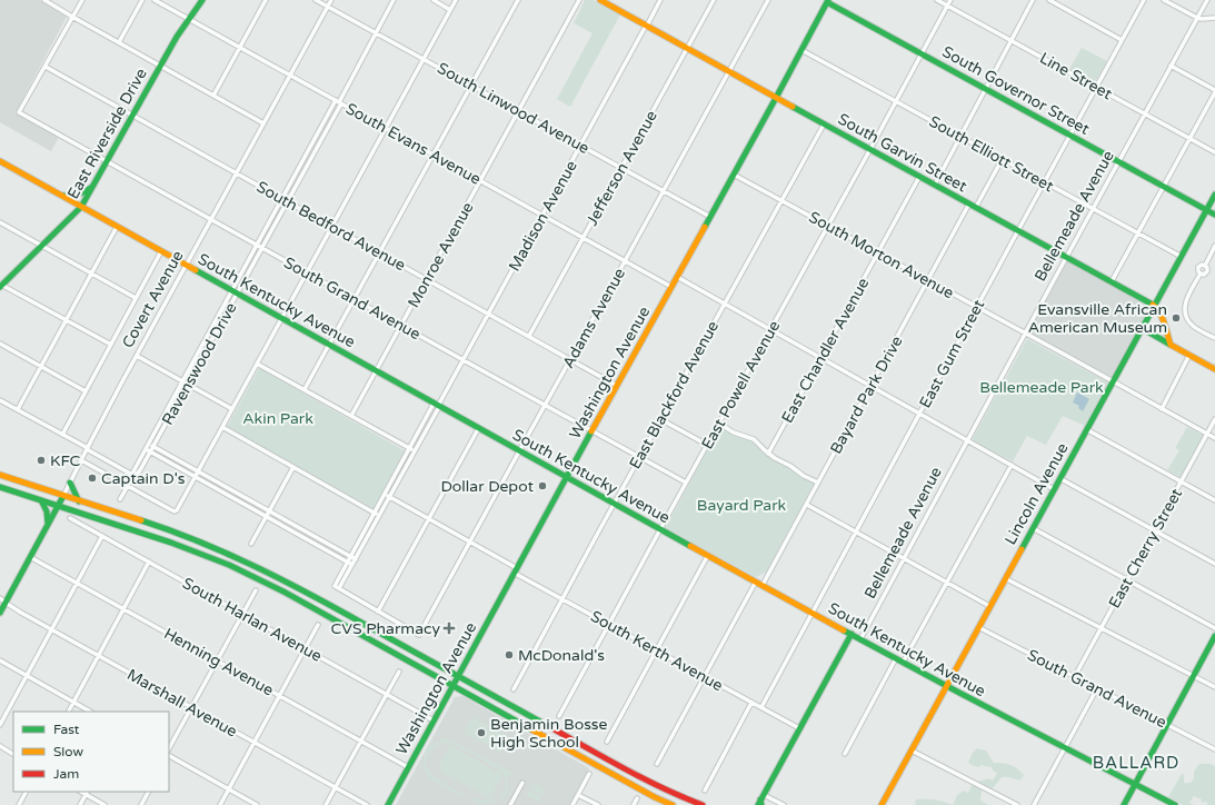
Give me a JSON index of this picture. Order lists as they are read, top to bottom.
{
  "streets": {
    "main road": [
      "South Governor Street",
      "East Riverside Drive",
      "South Garvin Street",
      "Covert Avenue",
      "South Kentucky Avenue",
      "Washington Avenue",
      "Lincoln Avenue"
    ],
    "street": [
      "Line Street",
      "South Linwood Avenue",
      "South Evans Avenue",
      "South Elliott Street",
      "Jefferson Avenue",
      "Madison Avenue",
      "Bellemeade Avenue",
      "South Bedford Avenue",
      "Monroe Avenue",
      "South Morton Avenue",
      "South Grand Avenue",
      "Adams Avenue",
      "East Chandler Avenue",
      "East Gum Street",
      "Ravenswood Drive",
      "East Powell Avenue",
      "East Blackford Avenue",
      "Bayard Park Drive",
      "East Cherry Street",
      "South Harlan Avenue",
      "South Kerth Avenue",
      "Henning Avenue",
      "Marshall Avenue"
    ]
  },
  "crossings": [
    ["Line Street", "Bellemeade Avenue"],
    ["Line Street", "East Gum Street"],
    ["Line Street", "East Powell Avenue"],
    ["South Governor Street", "Bellemeade Avenue"],
    ["South Governor Street", "East Gum Street"],
    ["South Governor Street", "Washington Avenue"],
    ["South Governor Street", "East Powell Avenue"],
    ["South Governor Street", "Lincoln Avenue"],
    ["South Linwood Avenue", "Jefferson Avenue"],
    ["South Linwood Avenue", "Madison Avenue"],
    ["South Linwood Avenue", "Monroe Avenue"],
    ["South Linwood Avenue", "Covert Avenue"],
    ["South Linwood Avenue", "Adams Avenue"],
    ["South Linwood Avenue", "Ravenswood Drive"],
    ["South Linwood Avenue", "Washington Avenue"],
    ["East Riverside Drive", "South Evans Avenue"],
    ["East Riverside Drive", "South Bedford Avenue"],
    ["East Riverside Drive", "South Grand Avenue"],
    ["East Riverside Drive", "South Kentucky Avenue"],
    ["South Evans Avenue", "Jefferson Avenue"],
    ["South Evans Avenue", "Madison Avenue"],
    ["South Evans Avenue", "Monroe Avenue"],
    ["South Evans Avenue", "Covert Avenue"],
    ["South Evans Avenue", "Adams Avenue"],
    ["South Evans Avenue", "Ravenswood Drive"],
    ["South Evans Avenue", "Washington Avenue"],
    ["South Garvin Street", "Jefferson Avenue"],
    ["South Garvin Street", "Madison Avenue"],
    ["South Garvin Street", "Bellemeade Avenue"],
    ["South Garvin Street", "Adams Avenue"],
    ["South Garvin Street", "East Chandler Avenue"],
    ["South Garvin Street", "East Gum Street"],
    ["South Garvin Street", "Washington Avenue"],
    ["South Garvin Street", "East Powell Avenue"],
    ["South Garvin Street", "East Blackford Avenue"],
    ["South Garvin Street", "Bayard Park Drive"],
    ["South Garvin Street", "Lincoln Avenue"],
    ["South Elliott Street", "Bellemeade Avenue"],
    ["South Elliott Street", "East Gum Street"],
    ["South Elliott Street", "Washington Avenue"],
    ["South Elliott Street", "East Powell Avenue"],
    ["South Elliott Street", "Lincoln Avenue"],
    ["Jefferson Avenue", "South Bedford Avenue"],
    ["Madison Avenue", "South Bedford Avenue"],
    ["Madison Avenue", "South Grand Avenue"],
    ["Madison Avenue", "South Kentucky Avenue"],
    ["Madison Avenue", "South Kerth Avenue"],
    ["Bellemeade Avenue", "South Morton Avenue"],
    ["Bellemeade Avenue", "South Kentucky Avenue"],
    ["South Bedford Avenue", "Monroe Avenue"],
    ["South Bedford Avenue", "South Grand Avenue"],
    ["South Bedford Avenue", "Covert Avenue"],
    ["South Bedford Avenue", "Adams Avenue"],
    ["South Bedford Avenue", "Ravenswood Drive"],
    ["South Bedford Avenue", "Washington Avenue"],
    ["Monroe Avenue", "South Grand Avenue"],
    ["Monroe Avenue", "South Kentucky Avenue"],
    ["South Morton Avenue", "East Chandler Avenue"],
    ["South Morton Avenue", "East Gum Street"],
    ["South Morton Avenue", "Washington Avenue"],
    ["South Morton Avenue", "East Powell Avenue"],
    ["South Morton Avenue", "East Blackford Avenue"],
    ["South Morton Avenue", "Bayard Park Drive"],
    ["South Morton Avenue", "Lincoln Avenue"],
    ["South Morton Avenue", "East Cherry Street"],
    ["South Grand Avenue", "Covert Avenue"],
    ["South Grand Avenue", "Adams Avenue"],
    ["South Grand Avenue", "Ravenswood Drive"],
    ["South Grand Avenue", "Washington Avenue"],
    ["South Grand Avenue", "East Powell Avenue"],
    ["South Grand Avenue", "East Blackford Avenue"],
    ["South Grand Avenue", "Lincoln Avenue"],
    ["South Grand Avenue", "East Cherry Street"],
    ["Covert Avenue", "South Kentucky Avenue"],
    ["Covert Avenue", "Henning Avenue"],
    ["Covert Avenue", "Marshall Avenue"],
    ["South Kentucky Avenue", "Adams Avenue"],
    ["South Kentucky Avenue", "East Gum Street"],
    ["South Kentucky Avenue", "Ravenswood Drive"],
    ["South Kentucky Avenue", "Washington Avenue"],
    ["South Kentucky Avenue", "East Powell Avenue"],
    ["South Kentucky Avenue", "East Blackford Avenue"],
    ["South Kentucky Avenue", "Bayard Park Drive"],
    ["South Kentucky Avenue", "Lincoln Avenue"],
    ["Adams Avenue", "South Kerth Avenue"],
    ["East Gum Street", "South Kerth Avenue"],
    ["Washington Avenue", "South Harlan Avenue"],
    ["Washington Avenue", "South Kerth Avenue"],
    ["Washington Avenue", "Henning Avenue"],
    ["East Powell Avenue", "South Kerth Avenue"],
    ["East Blackford Avenue", "South Kerth Avenue"]
  ],
  "districts": ["BALLARD"],
  "parks": ["Bellemeade Park", "Akin Park", "Bayard Park"],
  "places": {
    "other": [
      "Evansville African American Museum",
      "KFC",
      "Captain D's",
      "Dollar Depot",
      "McDonald's",
      "Benjamin Bosse High School"
    ],
    "health": ["CVS Pharmacy"]
  },
  "legend": ["Fast", "Slow", "Jam"]
}
